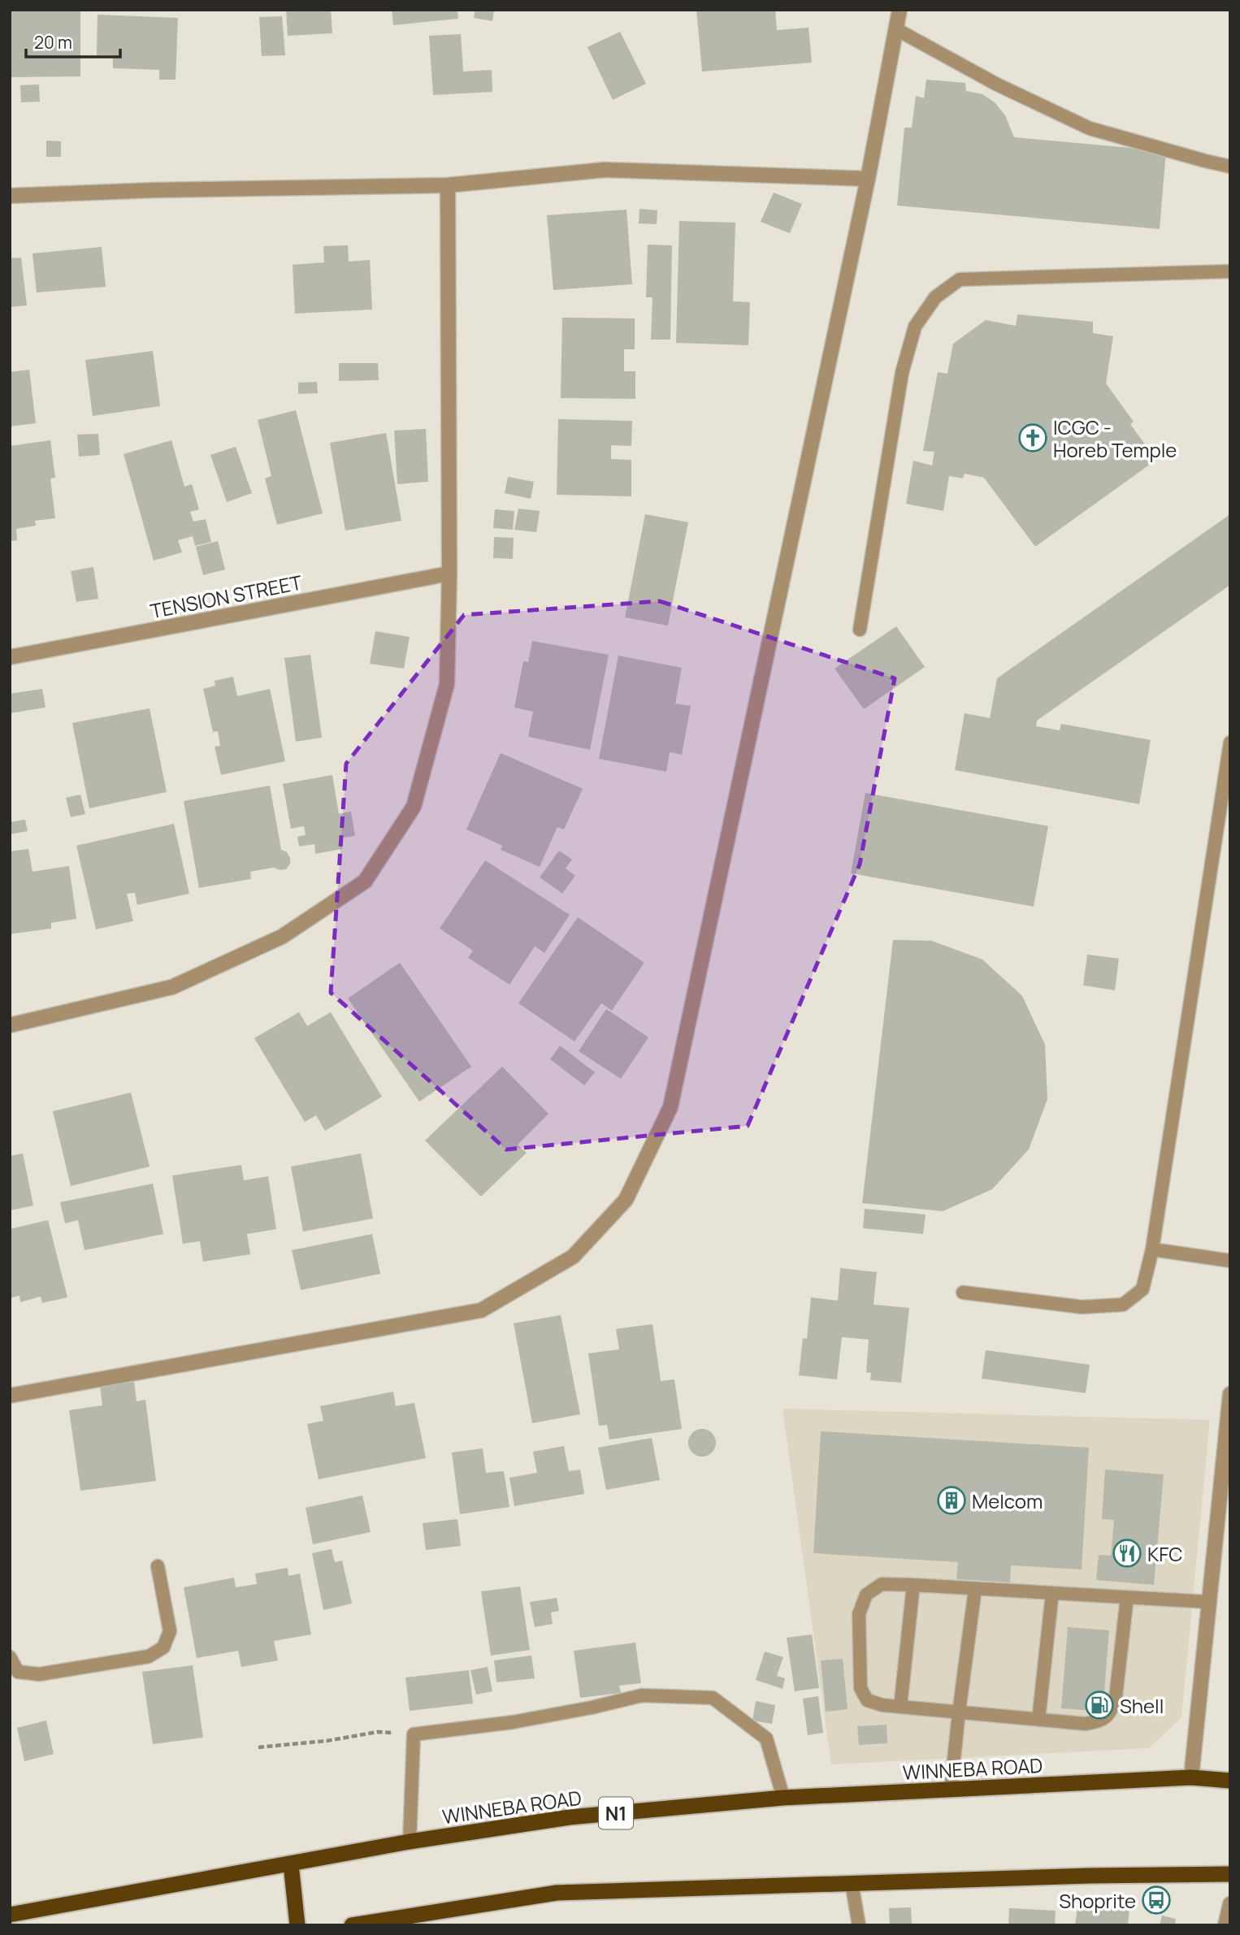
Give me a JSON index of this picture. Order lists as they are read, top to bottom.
{
  "streets": {
    "highway": ["WINNEBA ROAD", "N1"],
    "street": ["TENSION STREET"]
  },
  "places": {
    "church": ["ICGC - Horeb Temple"],
    "building": ["Melcom"],
    "restaurant": ["KFC"],
    "fuel station": ["Shell"],
    "bus stop": ["Shoprite"]
  },
  "scale_bar": "20 m"
}
